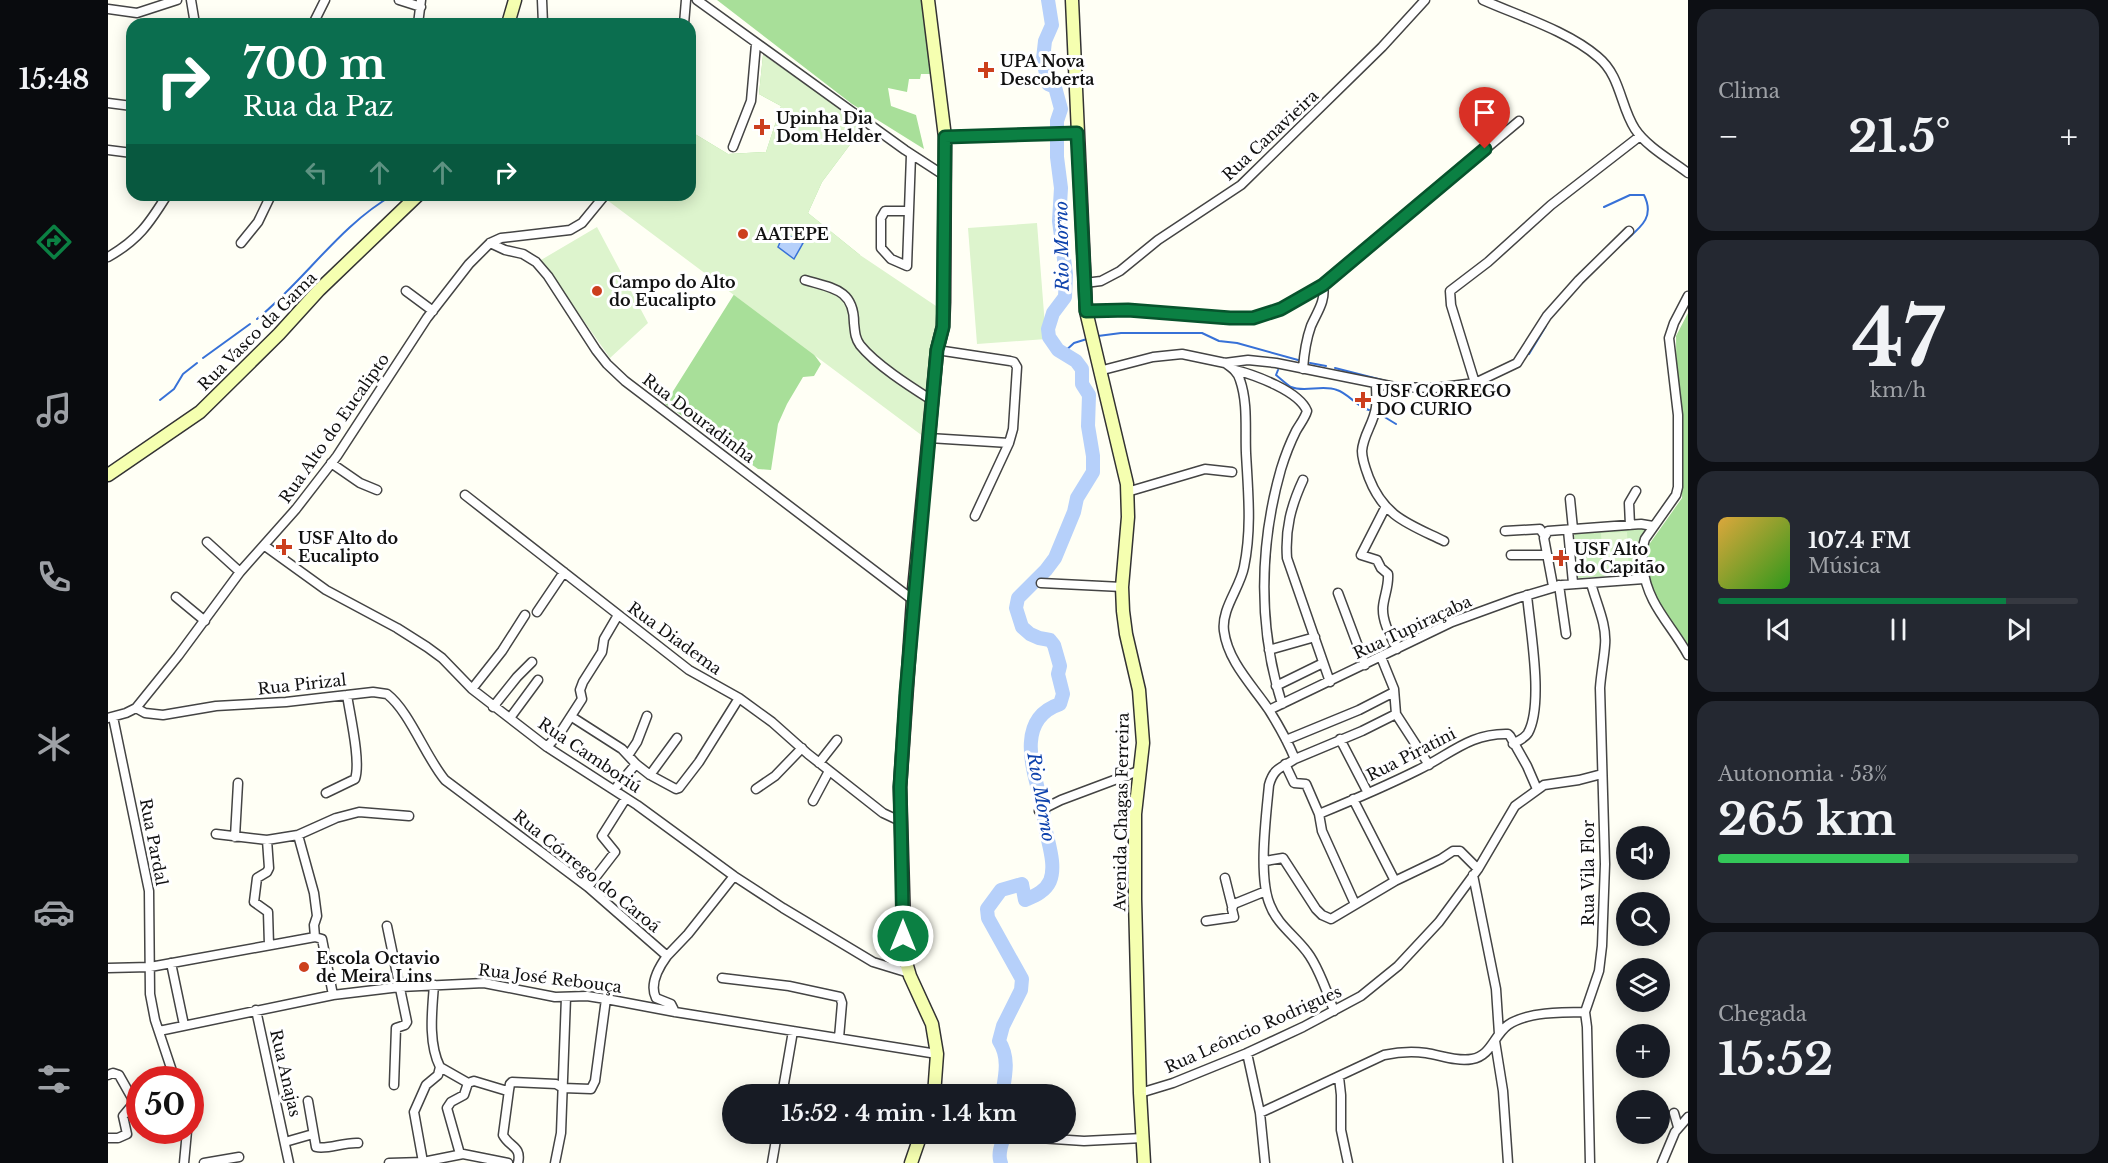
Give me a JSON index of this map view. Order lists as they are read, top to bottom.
{
  "streets": {
    "main road": ["Rua Vasco da Gama", "Avenida Chagas Ferreira"],
    "street": [
      "Rua Canavieira",
      "Rua Douradinha",
      "Rua Alto do Eucalipto",
      "Rua Tupiraçaba",
      "Rua Diadema",
      "Rua Pirizal",
      "Rua Piratini",
      "Rua Camboriú",
      "Rua Pardal",
      "Rua Córrego do Caroá",
      "Rua Vila Flor",
      "Rua José Rebouça",
      "Rua Leôncio Rodrigues",
      "Rua Anajas"
    ]
  },
  "crossings": [
    ["Rua Canavieira", "Avenida Chagas Ferreira"],
    ["Rua Douradinha", "Rua Alto do Eucalipto"],
    ["Rua Alto do Eucalipto", "Rua Pirizal"],
    ["Rua Alto do Eucalipto", "Rua Camboriú"],
    ["Rua Tupiraçaba", "Rua Vila Flor"],
    ["Rua Pirizal", "Rua Córrego do Caroá"],
    ["Avenida Chagas Ferreira", "Rua Leôncio Rodrigues"],
    ["Rua Pardal", "Rua José Rebouça"],
    ["Rua Córrego do Caroá", "Rua José Rebouça"],
    ["Rua Vila Flor", "Rua Leôncio Rodrigues"],
    ["Rua José Rebouça", "Rua Anajas"]
  ],
  "water": ["Rio Morno"],
  "places": {
    "health": [
      "UPA Nova Descoberta",
      "Upinha Dia Dom Helder",
      "USF CORREGO DO CURIO",
      "USF Alto do Eucalipto",
      "USF Alto do Capitão"
    ],
    "other": ["AATEPE", "Campo do Alto do Eucalipto", "Escola Octavio de Meira Lins"]
  },
  "page": {
    "tabs": "15:48",
    "tile": [
      "Clima",
      ["47", "km/h"],
      ["Autonomia · 53%", "265 km"],
      ["Chegada", "15:52"]
    ],
    "turn": ["700 m", "Rua da Paz"],
    "heat": ["−", "21.5°", "+"],
    "song": ["107.4 FM", "Música"],
    "map_buttons": ["+", "−"],
    "limit": "50",
    "trip": "15:52 · 4 min · 1.4 km"
  }
}
